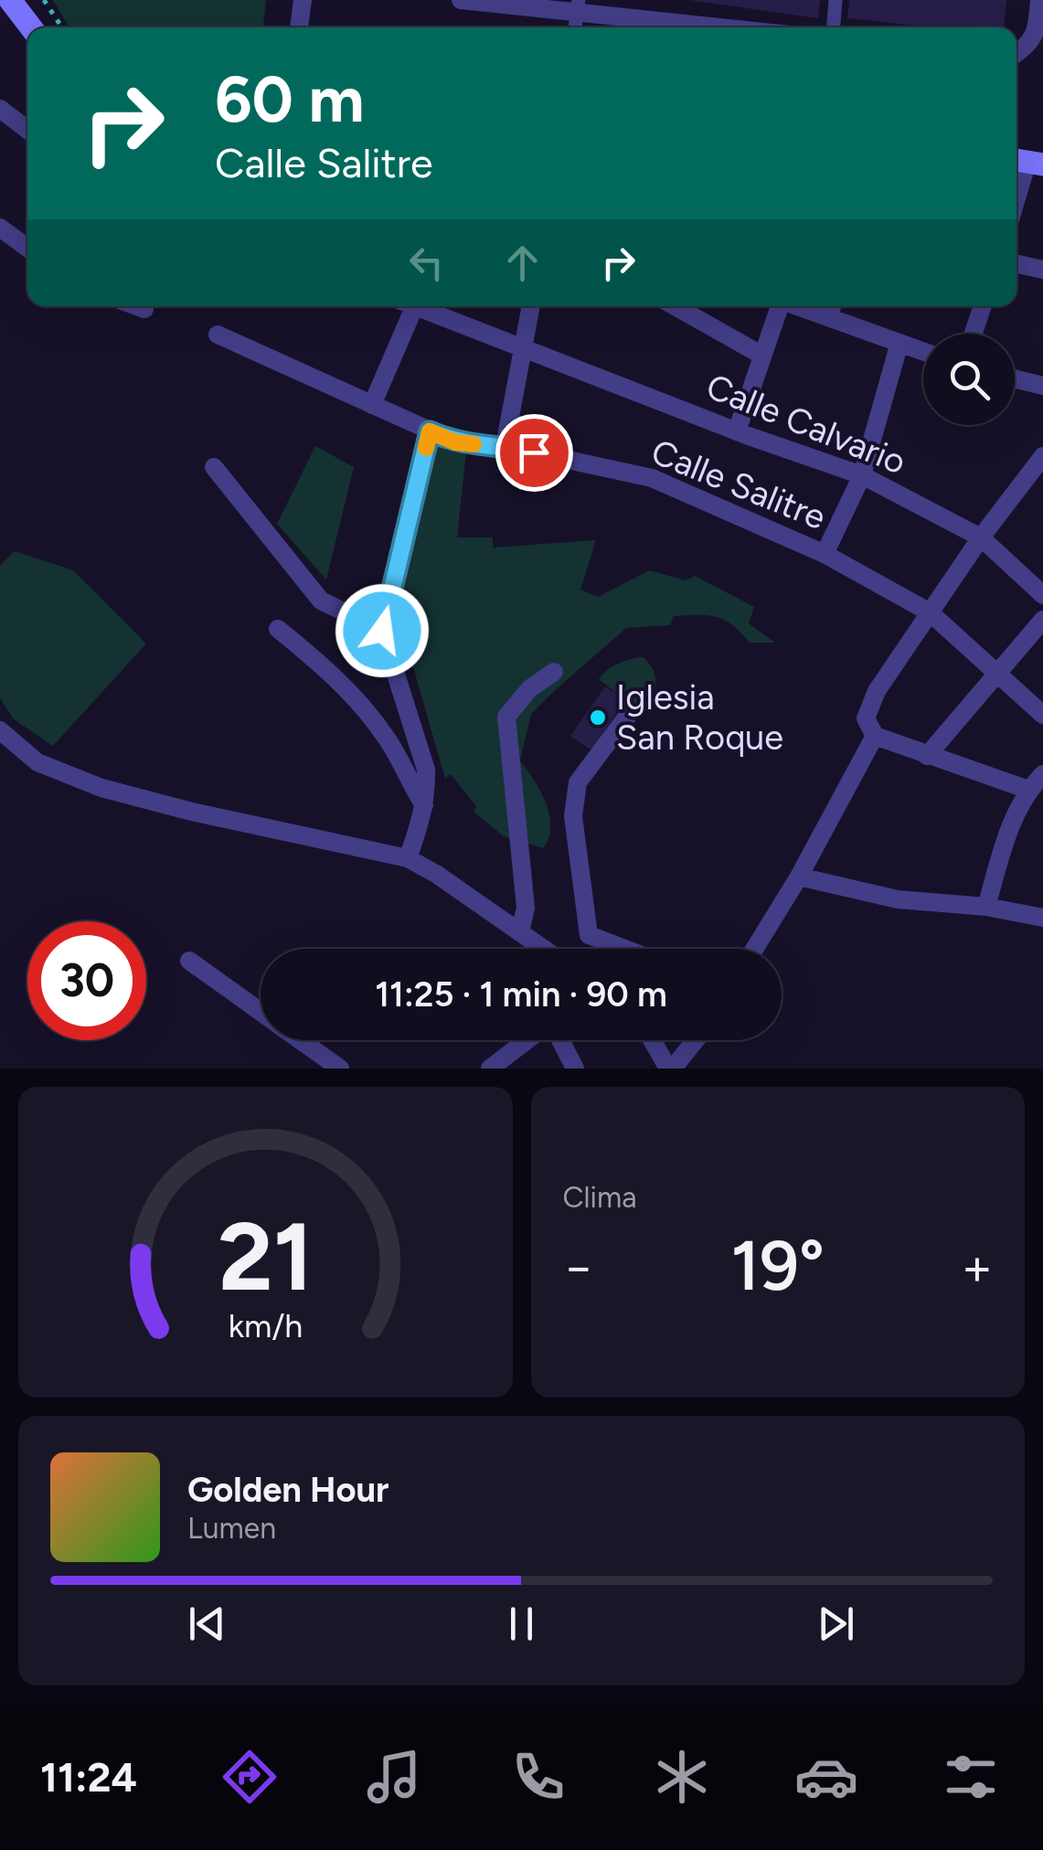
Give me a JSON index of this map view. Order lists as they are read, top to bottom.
{
  "streets": {
    "street": ["Calle Calvario", "Calle Salitre"]
  },
  "places": ["Iglesia San Roque"],
  "page": {
    "turn": ["60 m", "Calle Salitre"],
    "limit": "30",
    "trip": "11:25 · 1 min · 90 m",
    "tile": "Clima",
    "heat": ["−", "19°", "+"],
    "song": ["Golden Hour", "Lumen"],
    "tabs": "11:24",
    "gauge": ["21", "km/h"]
  }
}
